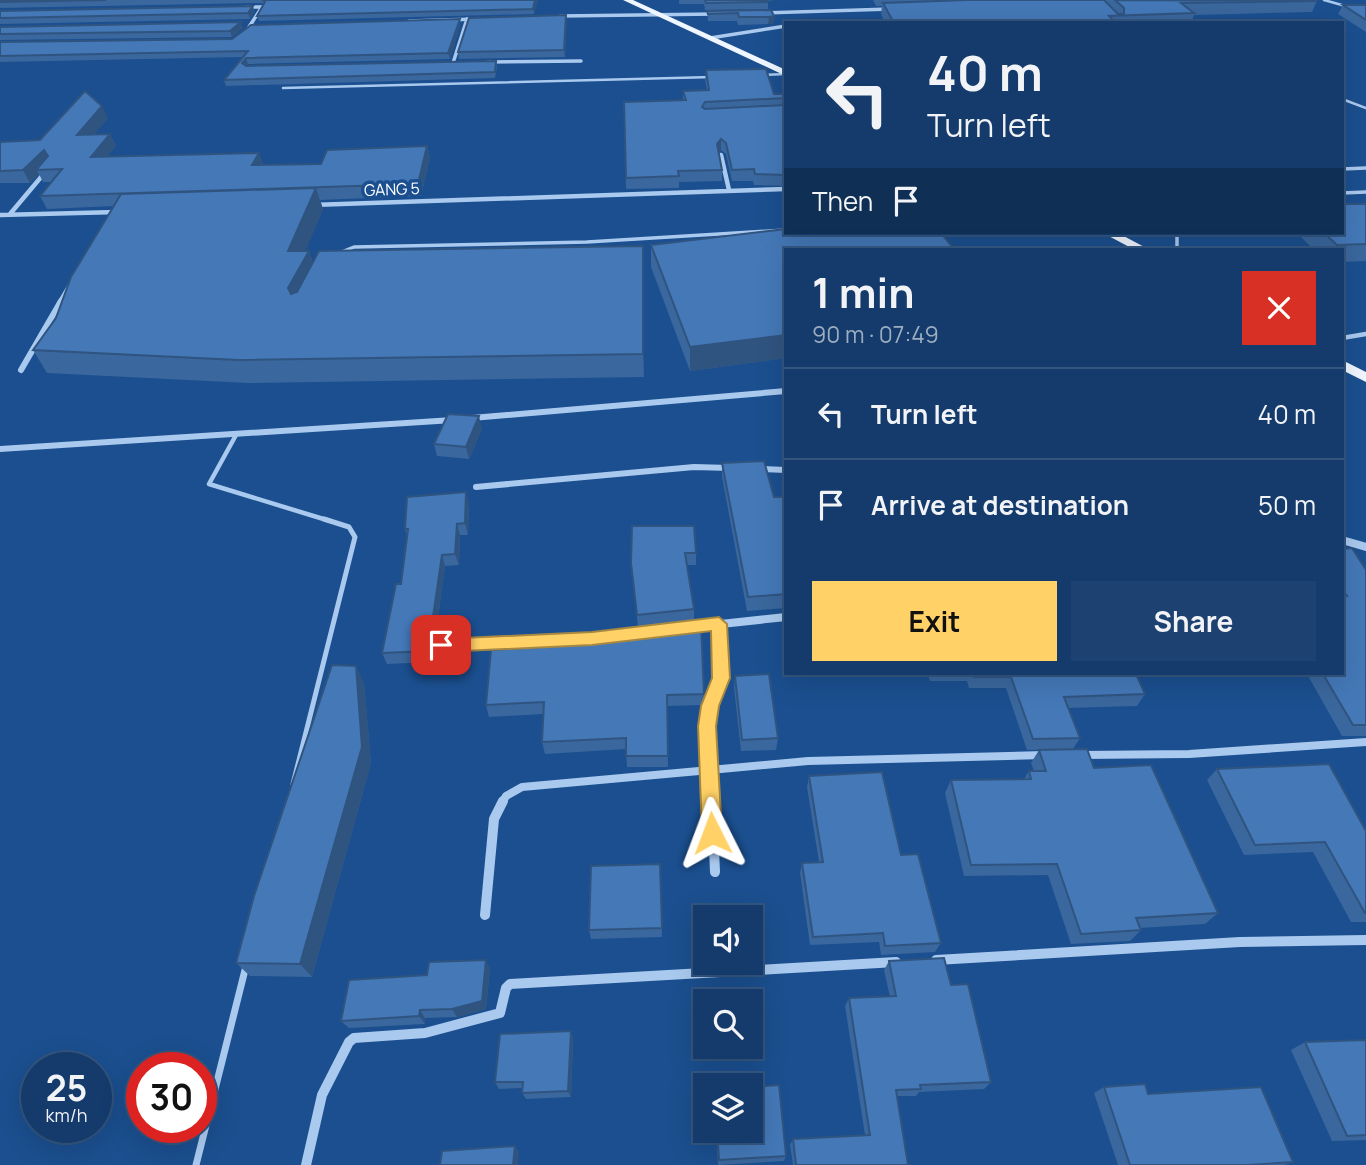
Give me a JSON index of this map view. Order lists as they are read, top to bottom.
{
  "streets": {
    "street": ["GANG 5"]
  },
  "page": {
    "turn": ["40 m", "Turn left"],
    "then": "Then",
    "heading": ["1 min", "90 m · 07:49"],
    "list": [
      {
        "name": "Turn left",
        "value": "40 m"
      },
      {
        "name": "Arrive at destination",
        "value": "50 m"
      }
    ],
    "buttons": ["Exit", "Share"],
    "speed": "25 km/h",
    "limit": "30"
  }
}
